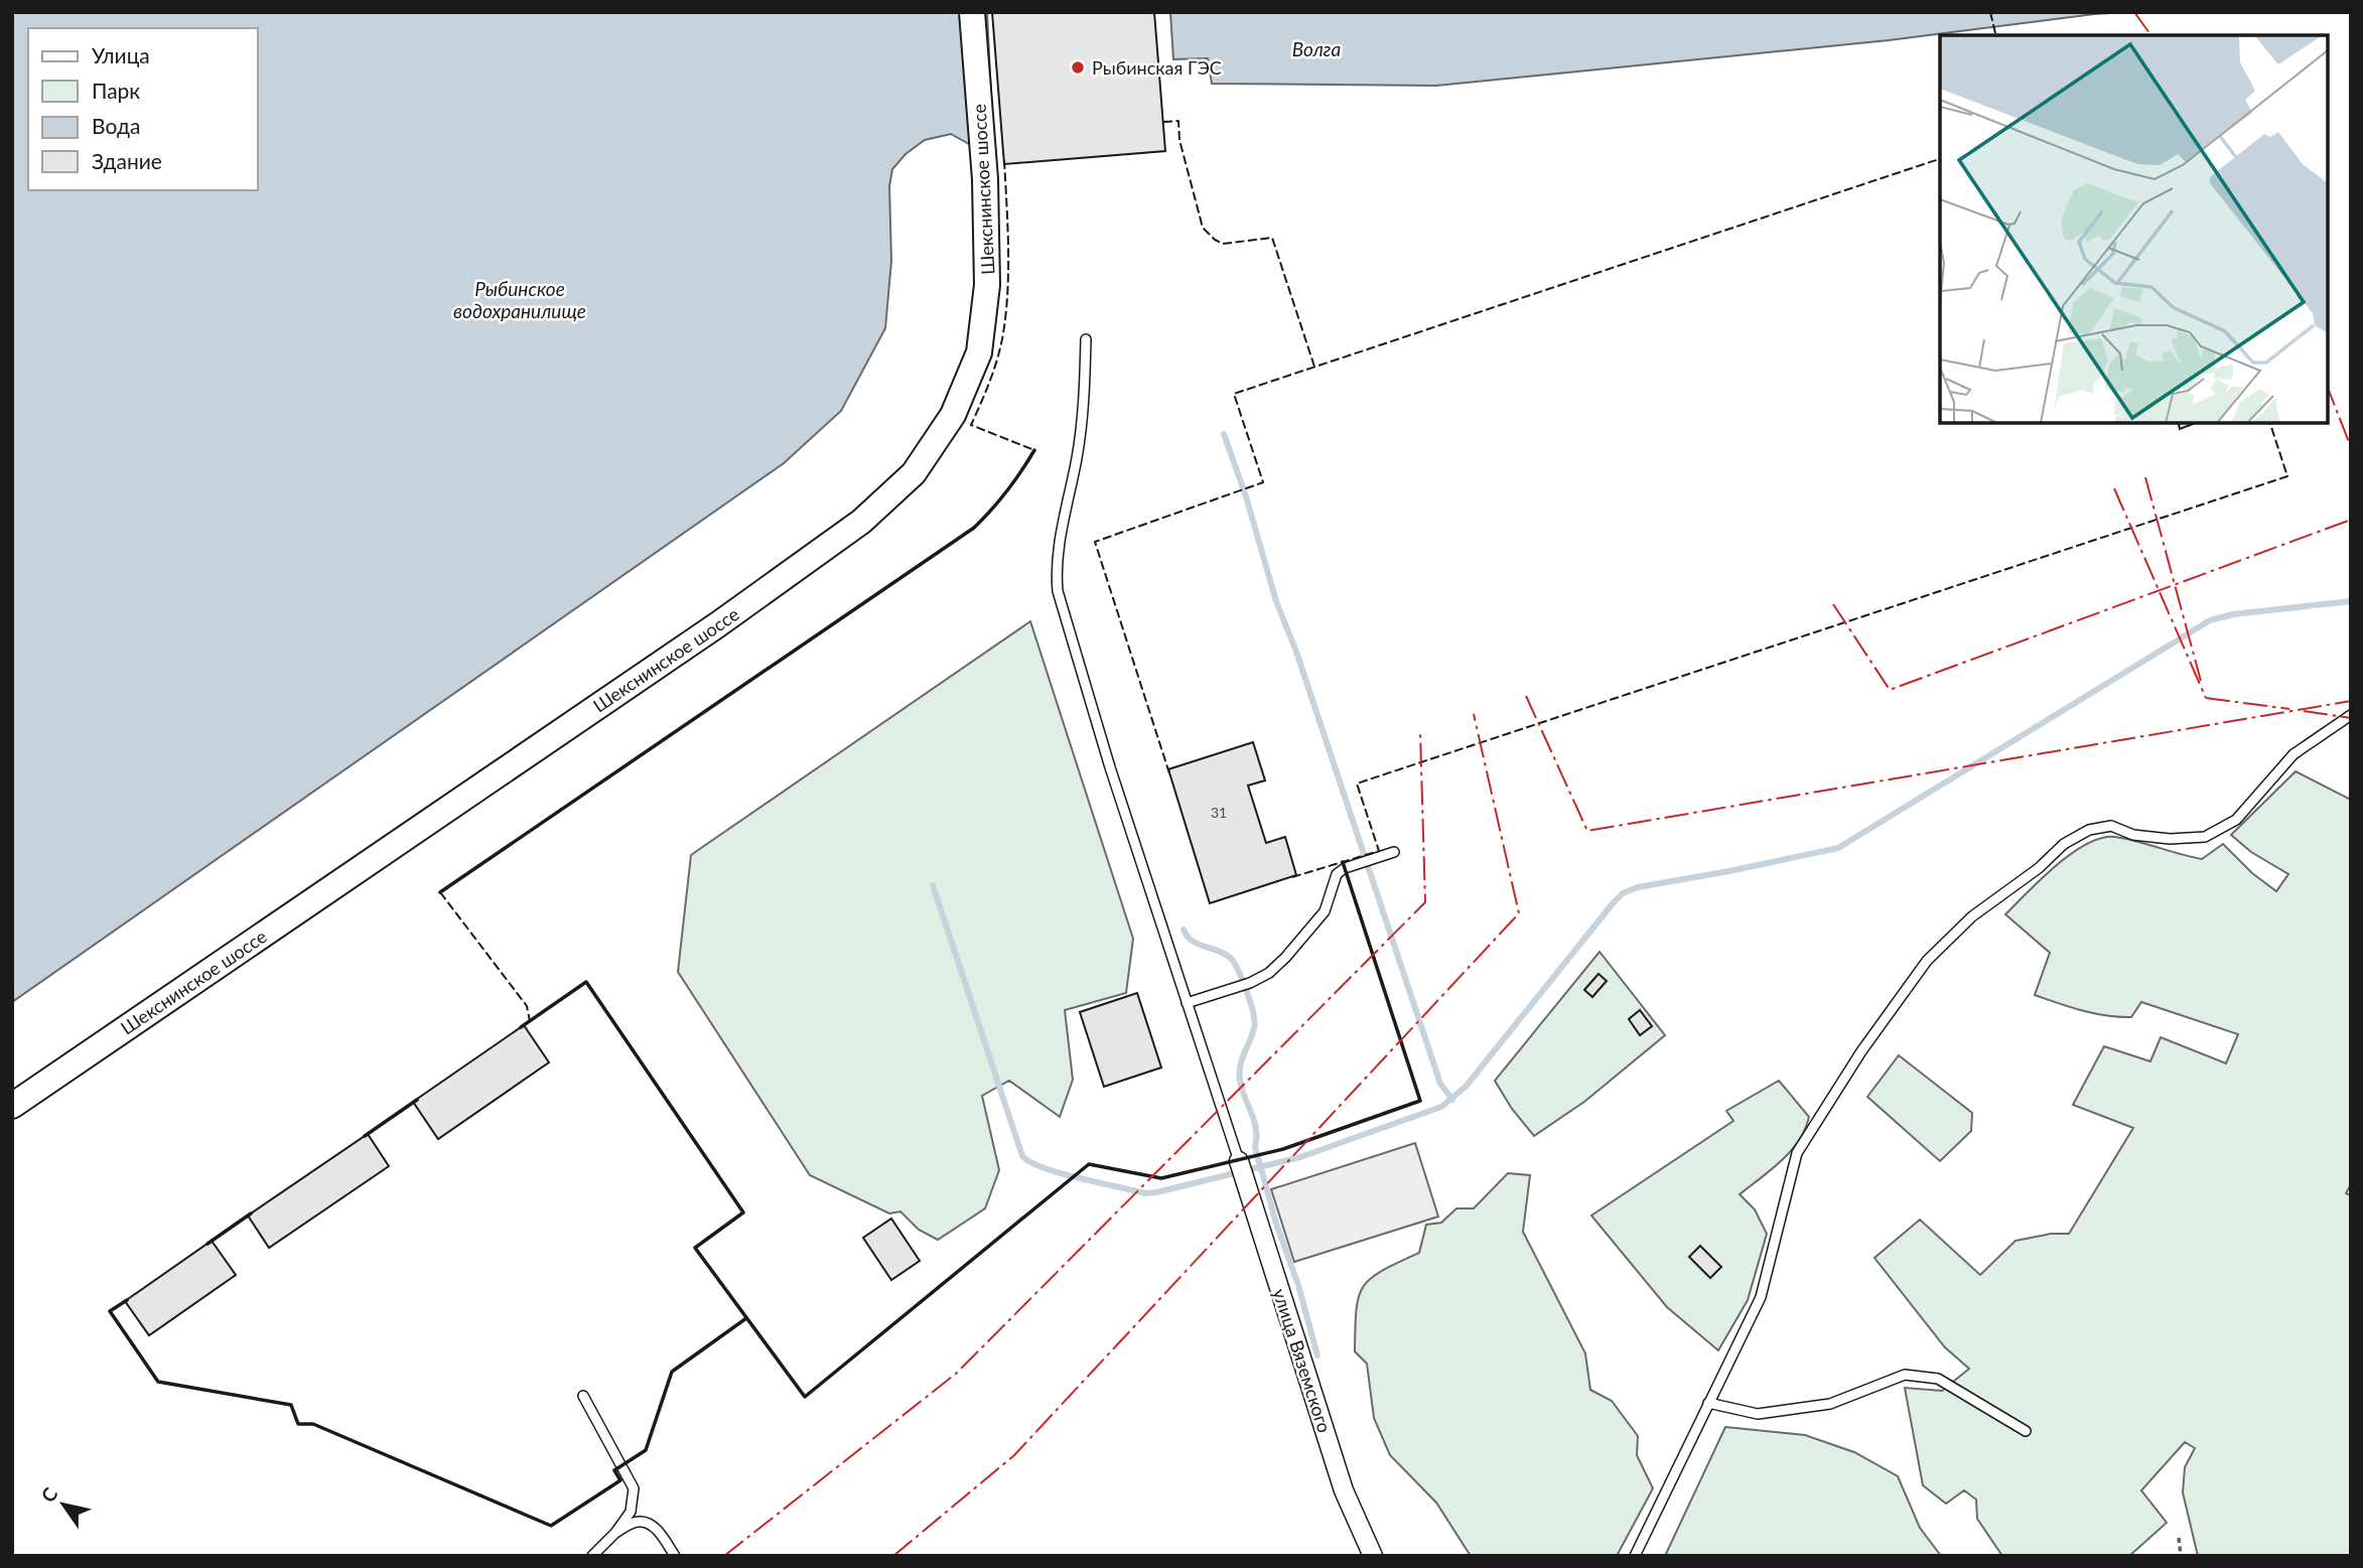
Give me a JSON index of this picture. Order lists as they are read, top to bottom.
{
  "streets": {
    "main road": ["Шекснинское шоссе"],
    "street": ["улица Вяземского"]
  },
  "water": ["Волга", "Рыбинское водохранилище"],
  "places": ["Рыбинская ГЭС"],
  "house_numbers": ["31"],
  "legend": [
    "Улица",
    "Парк",
    "Вода",
    "Здание"
  ],
  "north": "top left"
}
